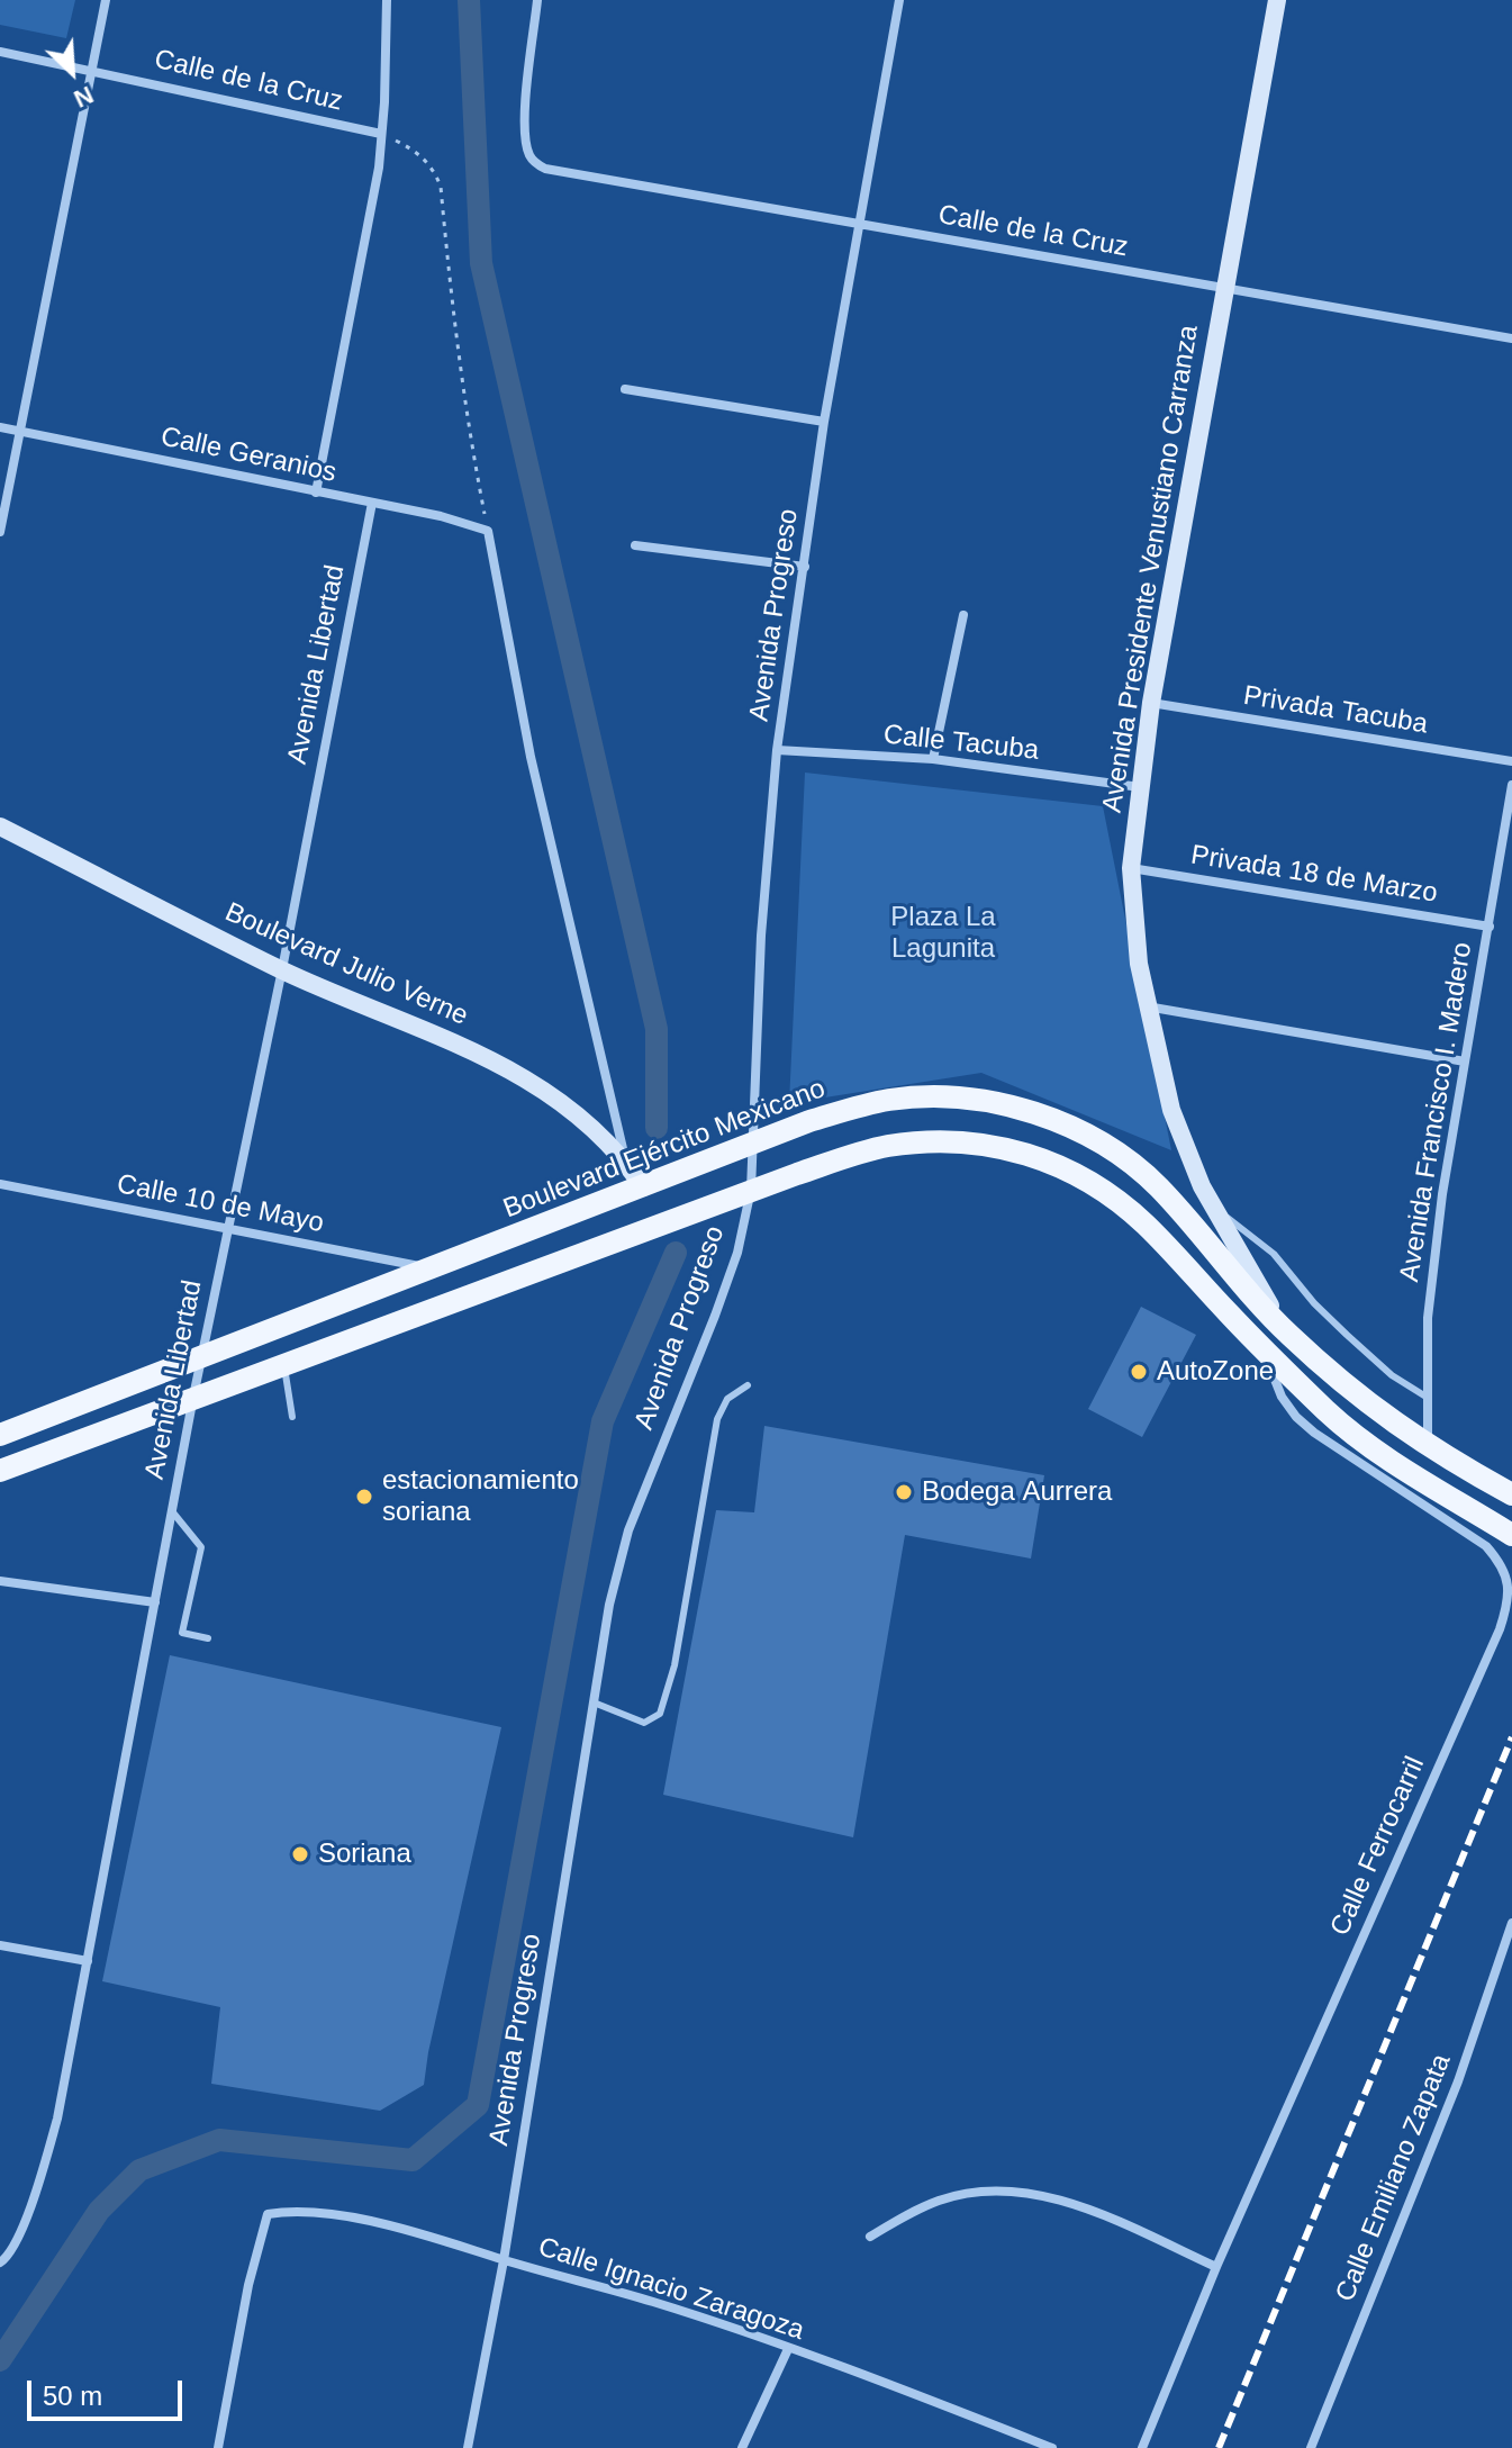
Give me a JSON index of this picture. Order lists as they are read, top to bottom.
{
  "streets": {
    "main road": ["Avenida Presidente Venustiano Carranza", "Boulevard Julio Verne", "Boulevard Ejército Mexicano"],
    "street": [
      "Calle de la Cruz",
      "Calle Geranios",
      "Avenida Progreso",
      "Avenida Libertad",
      "Privada Tacuba",
      "Calle Tacuba",
      "Privada 18 de Marzo",
      "Avenida Francisco I. Madero",
      "Calle 10 de Mayo",
      "Calle Ferrocarril",
      "Calle Emiliano Zapata",
      "Calle Ignacio Zaragoza"
    ]
  },
  "crossings": [
    ["Calle de la Cruz", "Avenida Presidente Venustiano Carranza"],
    ["Calle de la Cruz", "Avenida Progreso"],
    ["Calle Geranios", "Avenida Libertad"],
    ["Avenida Presidente Venustiano Carranza", "Privada Tacuba"],
    ["Avenida Presidente Venustiano Carranza", "Calle Tacuba"],
    ["Avenida Presidente Venustiano Carranza", "Privada 18 de Marzo"],
    ["Avenida Presidente Venustiano Carranza", "Boulevard Ejército Mexicano"],
    ["Avenida Progreso", "Calle Tacuba"],
    ["Avenida Progreso", "Boulevard Ejército Mexicano"],
    ["Avenida Progreso", "Calle Ignacio Zaragoza"],
    ["Avenida Libertad", "Boulevard Julio Verne"],
    ["Avenida Libertad", "Boulevard Ejército Mexicano"],
    ["Avenida Libertad", "Calle 10 de Mayo"],
    ["Privada 18 de Marzo", "Avenida Francisco I. Madero"],
    ["Boulevard Julio Verne", "Boulevard Ejército Mexicano"],
    ["Avenida Francisco I. Madero", "Boulevard Ejército Mexicano"],
    ["Boulevard Ejército Mexicano", "Calle 10 de Mayo"]
  ],
  "parks": ["Plaza La Lagunita"],
  "places": [
    "AutoZone",
    "Bodega Aurrera",
    "estacionamiento soriana",
    "Soriana"
  ],
  "scale_bar": "50 m",
  "north": "bottom right"
}
